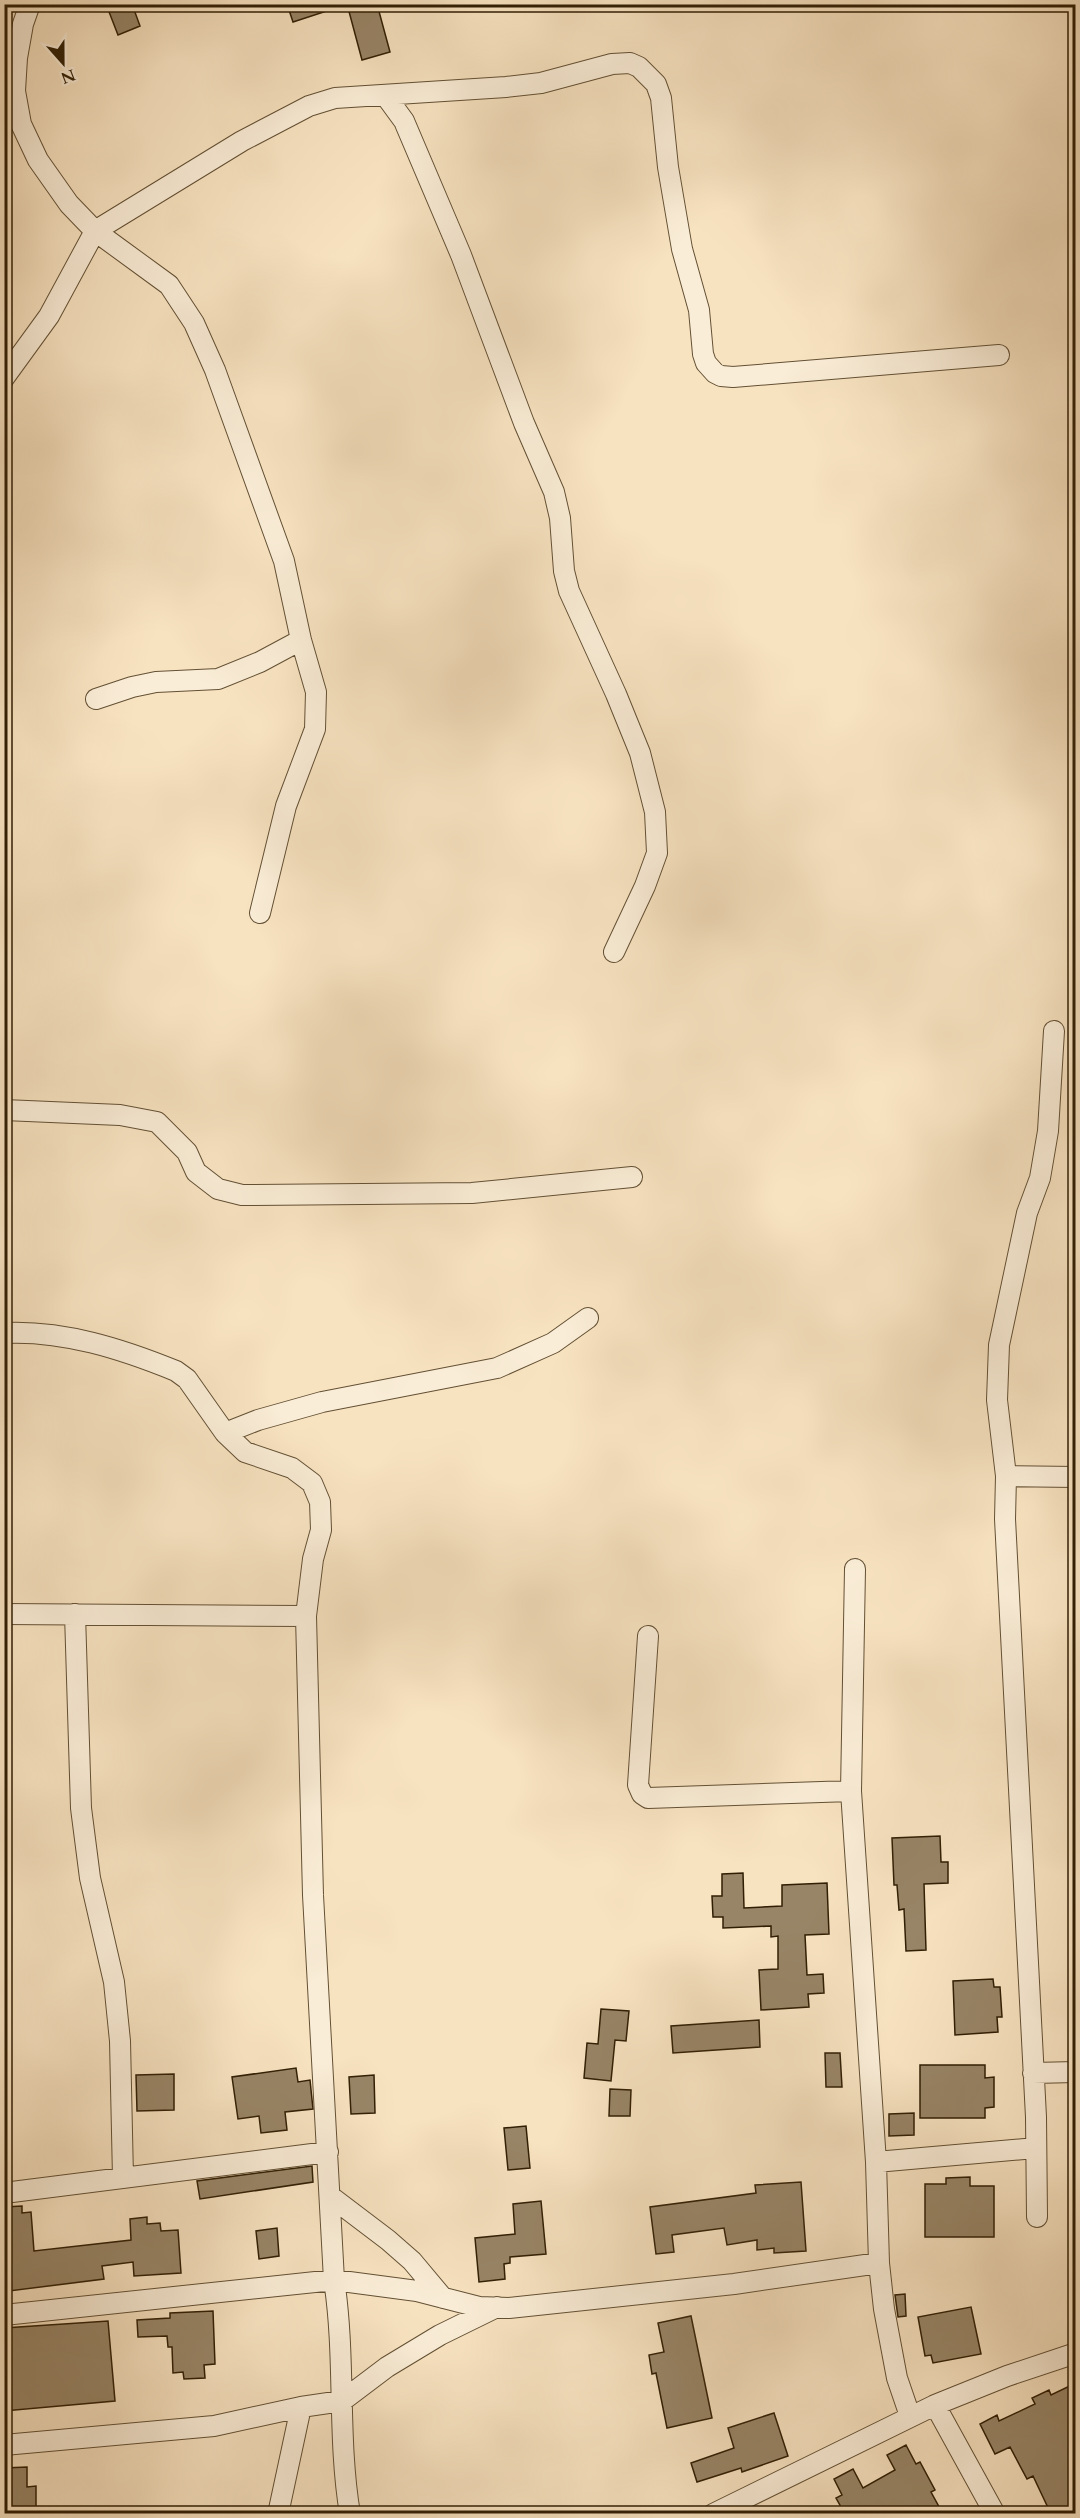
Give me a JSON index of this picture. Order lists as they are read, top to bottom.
{
  "north": "bottom"
}
